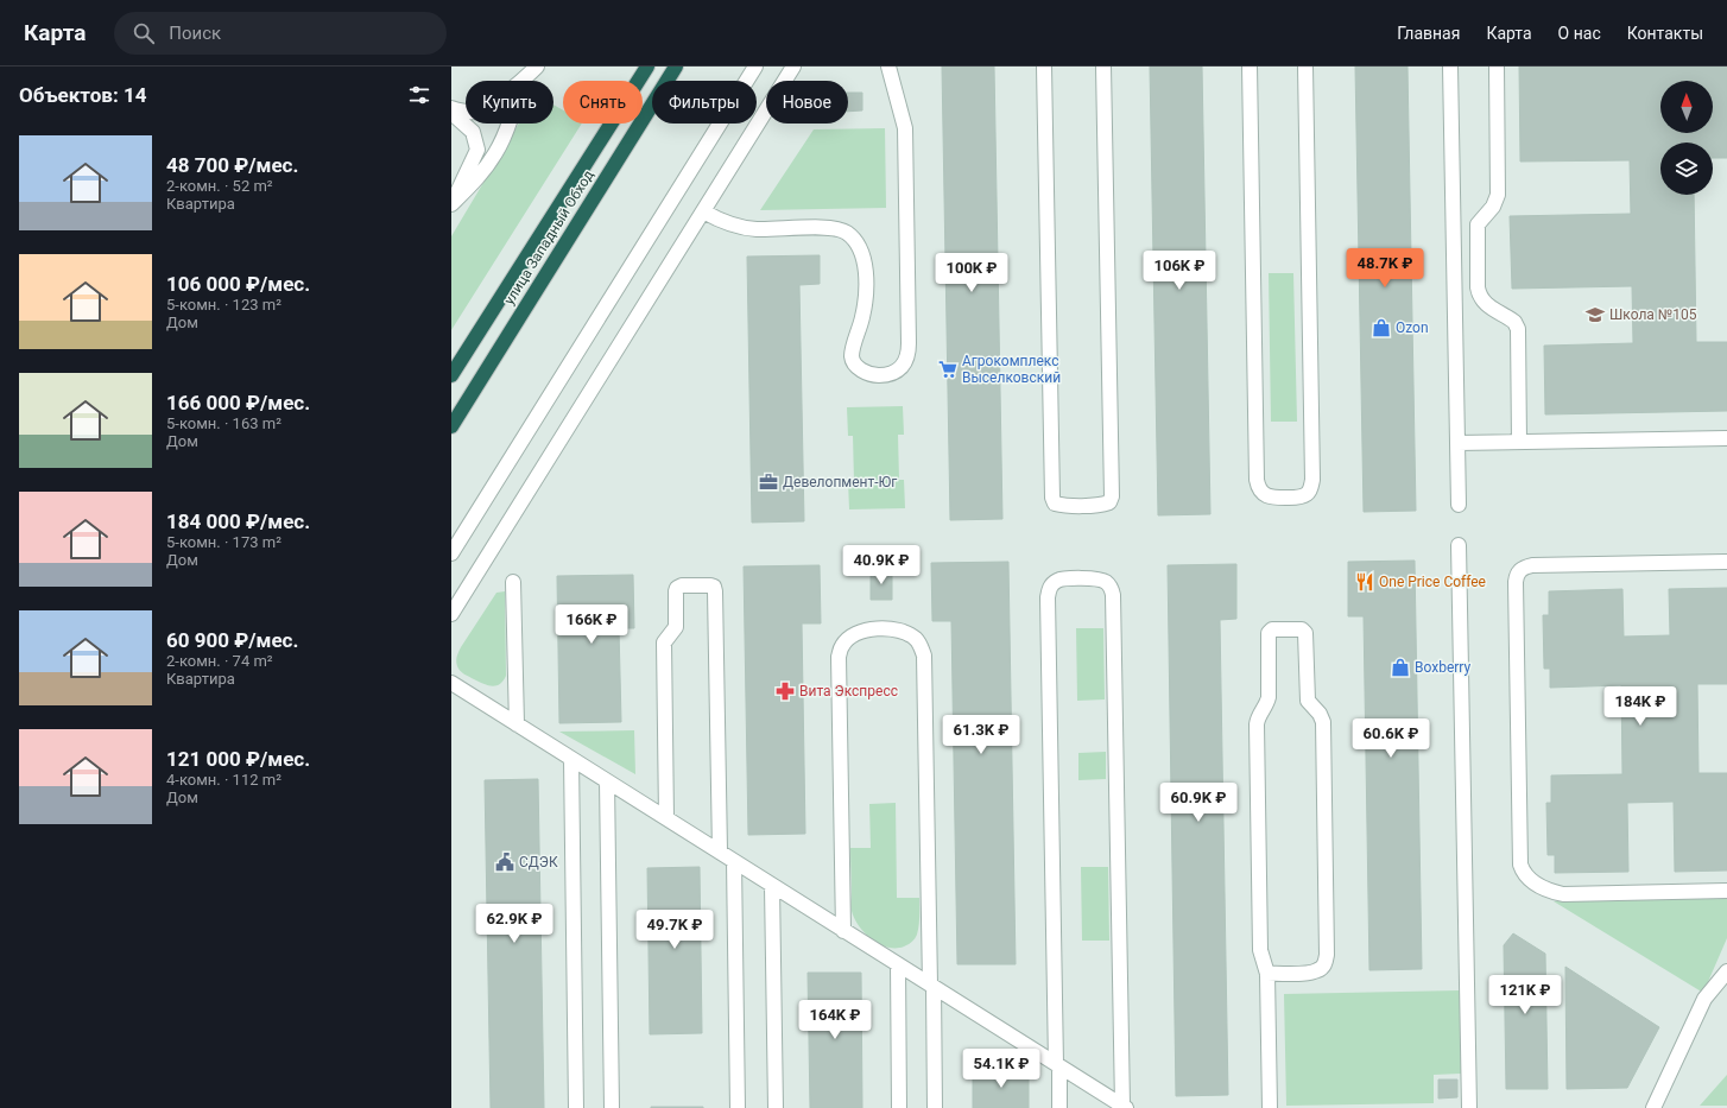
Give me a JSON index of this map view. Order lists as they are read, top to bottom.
{
  "streets": {
    "highway": ["улица Западный Обход"]
  },
  "places": {
    "school or university": ["Школа №105"],
    "shop": ["Ozon", "Boxberry"],
    "supermarket": ["Агрокомплекс Выселковский"],
    "office": ["Девелопмент-Юг"],
    "restaurant": ["One Price Coffee"],
    "pharmacy": ["Вита Экспресс"],
    "public building": ["СДЭК"]
  },
  "north": "top",
  "page": {
    "header": "Карта",
    "search": "Поиск",
    "nav": [
      "Главная",
      "Карта",
      "О нас",
      "Контакты"
    ],
    "heading": "Объектов: 14",
    "chip": [
      "Купить",
      "Снять",
      "Фильтры",
      "Новое"
    ],
    "list": [
      {
        "name": "48 700 ₽/мес.",
        "note": "2-комн. · 52 m² · Квартира"
      },
      {
        "name": "106 000 ₽/мес.",
        "note": "5-комн. · 123 m² · Дом"
      },
      {
        "name": "166 000 ₽/мес.",
        "note": "5-комн. · 163 m² · Дом"
      },
      {
        "name": "184 000 ₽/мес.",
        "note": "5-комн. · 173 m² · Дом"
      },
      {
        "name": "60 900 ₽/мес.",
        "note": "2-комн. · 74 m² · Квартира"
      },
      {
        "name": "121 000 ₽/мес.",
        "note": "4-комн. · 112 m² · Дом"
      }
    ],
    "price": [
      "48.7K ₽",
      "106K ₽",
      "100K ₽",
      "40.9K ₽",
      "166K ₽",
      "184K ₽",
      "61.3K ₽",
      "60.6K ₽",
      "60.9K ₽",
      "62.9K ₽",
      "49.7K ₽",
      "121K ₽",
      "164K ₽",
      "54.1K ₽"
    ]
  }
}
